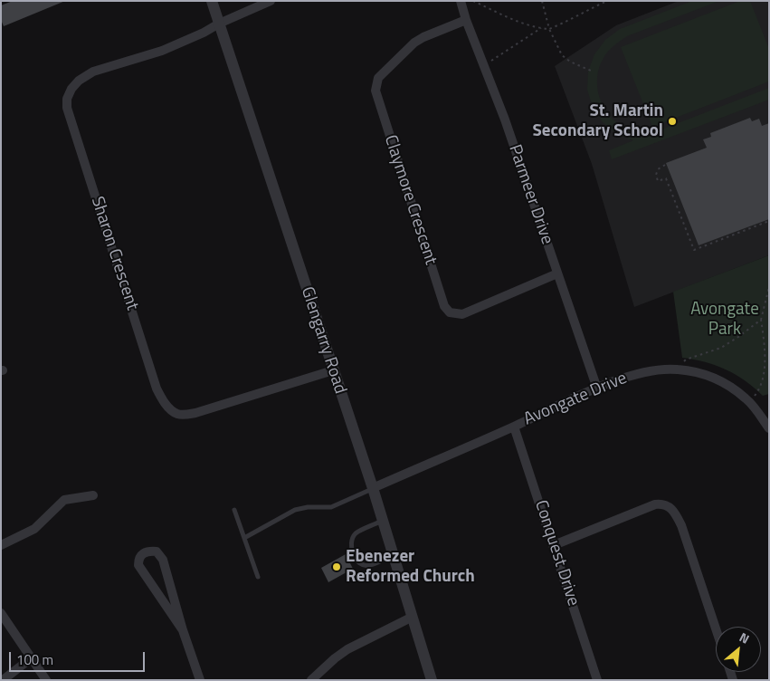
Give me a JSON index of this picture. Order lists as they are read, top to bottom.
{
  "streets": {
    "street": [
      "Parmeer Drive",
      "Claymore Crescent",
      "Sharon Crescent",
      "Glengarry Road",
      "Avongate Drive",
      "Conquest Drive"
    ]
  },
  "crossings": [
    ["Parmeer Drive", "Claymore Crescent"],
    ["Parmeer Drive", "Avongate Drive"],
    ["Sharon Crescent", "Glengarry Road"],
    ["Glengarry Road", "Avongate Drive"],
    ["Avongate Drive", "Conquest Drive"]
  ],
  "parks": ["Avongate Park"],
  "places": ["St. Martin Secondary School", "Ebenezer Reformed Church"],
  "scale_bar": "100 m",
  "north": "top right"
}
